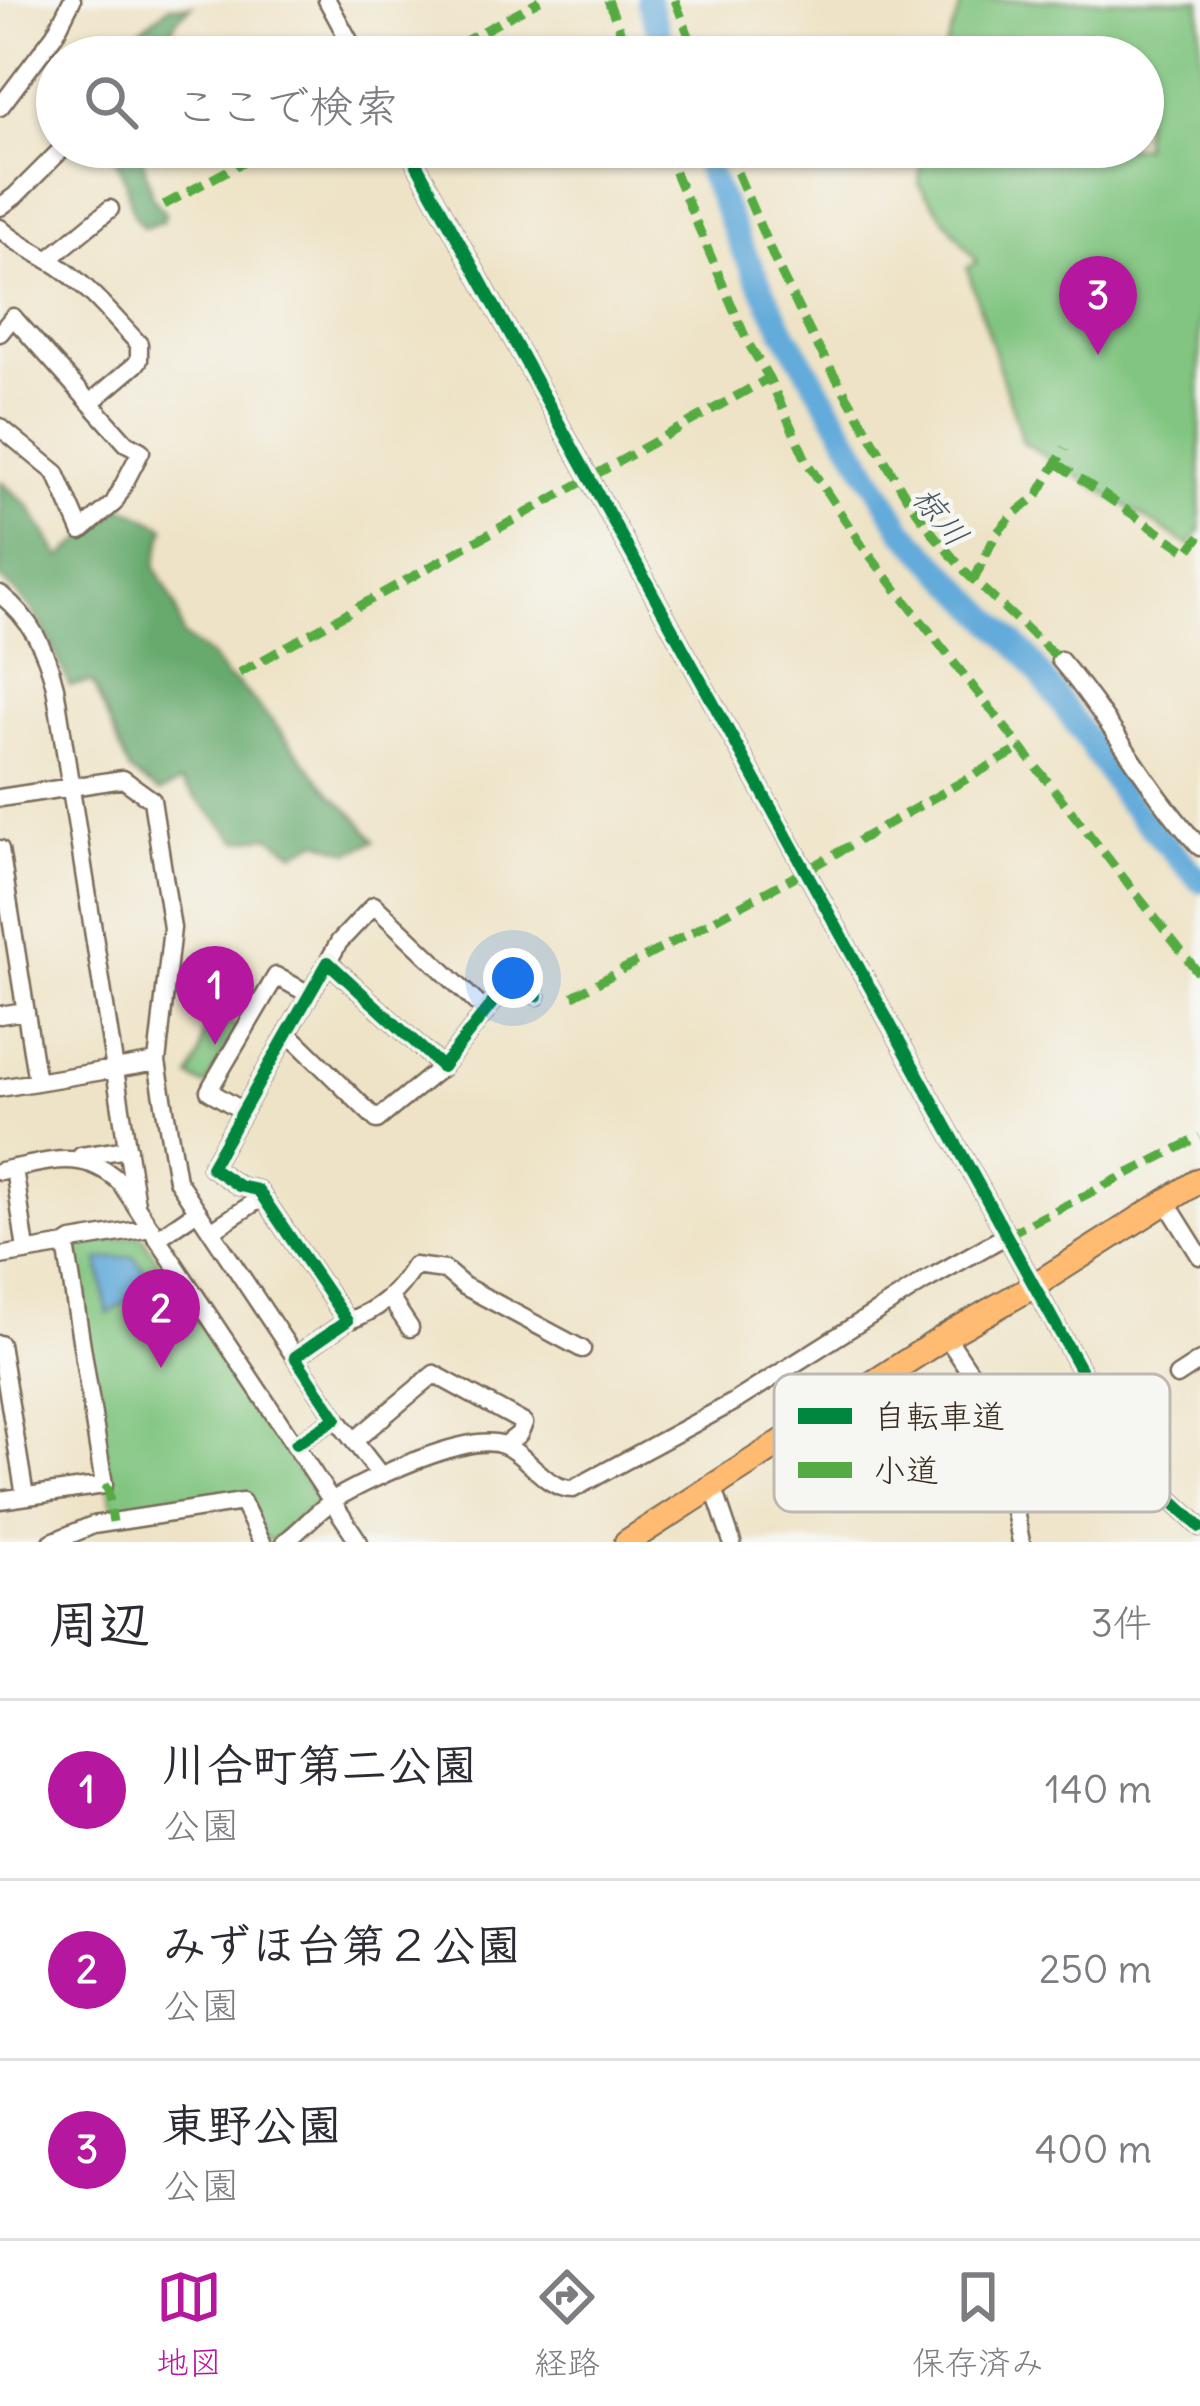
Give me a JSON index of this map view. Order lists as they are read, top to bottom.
{
  "water": ["椋川"],
  "legend": ["自転車道", "小道"],
  "page": {
    "search": "ここで検索",
    "pins": ["3", "1", "2"],
    "heading": ["周辺", "3件"],
    "list": [
      {
        "mark": "1",
        "name": "川合町第二公園",
        "note": "公園",
        "value": "140 m"
      },
      {
        "mark": "2",
        "name": "みずほ台第２公園",
        "note": "公園",
        "value": "250 m"
      },
      {
        "mark": "3",
        "name": "東野公園",
        "note": "公園",
        "value": "400 m"
      }
    ],
    "nav": ["地図", "経路", "保存済み"]
  }
}
